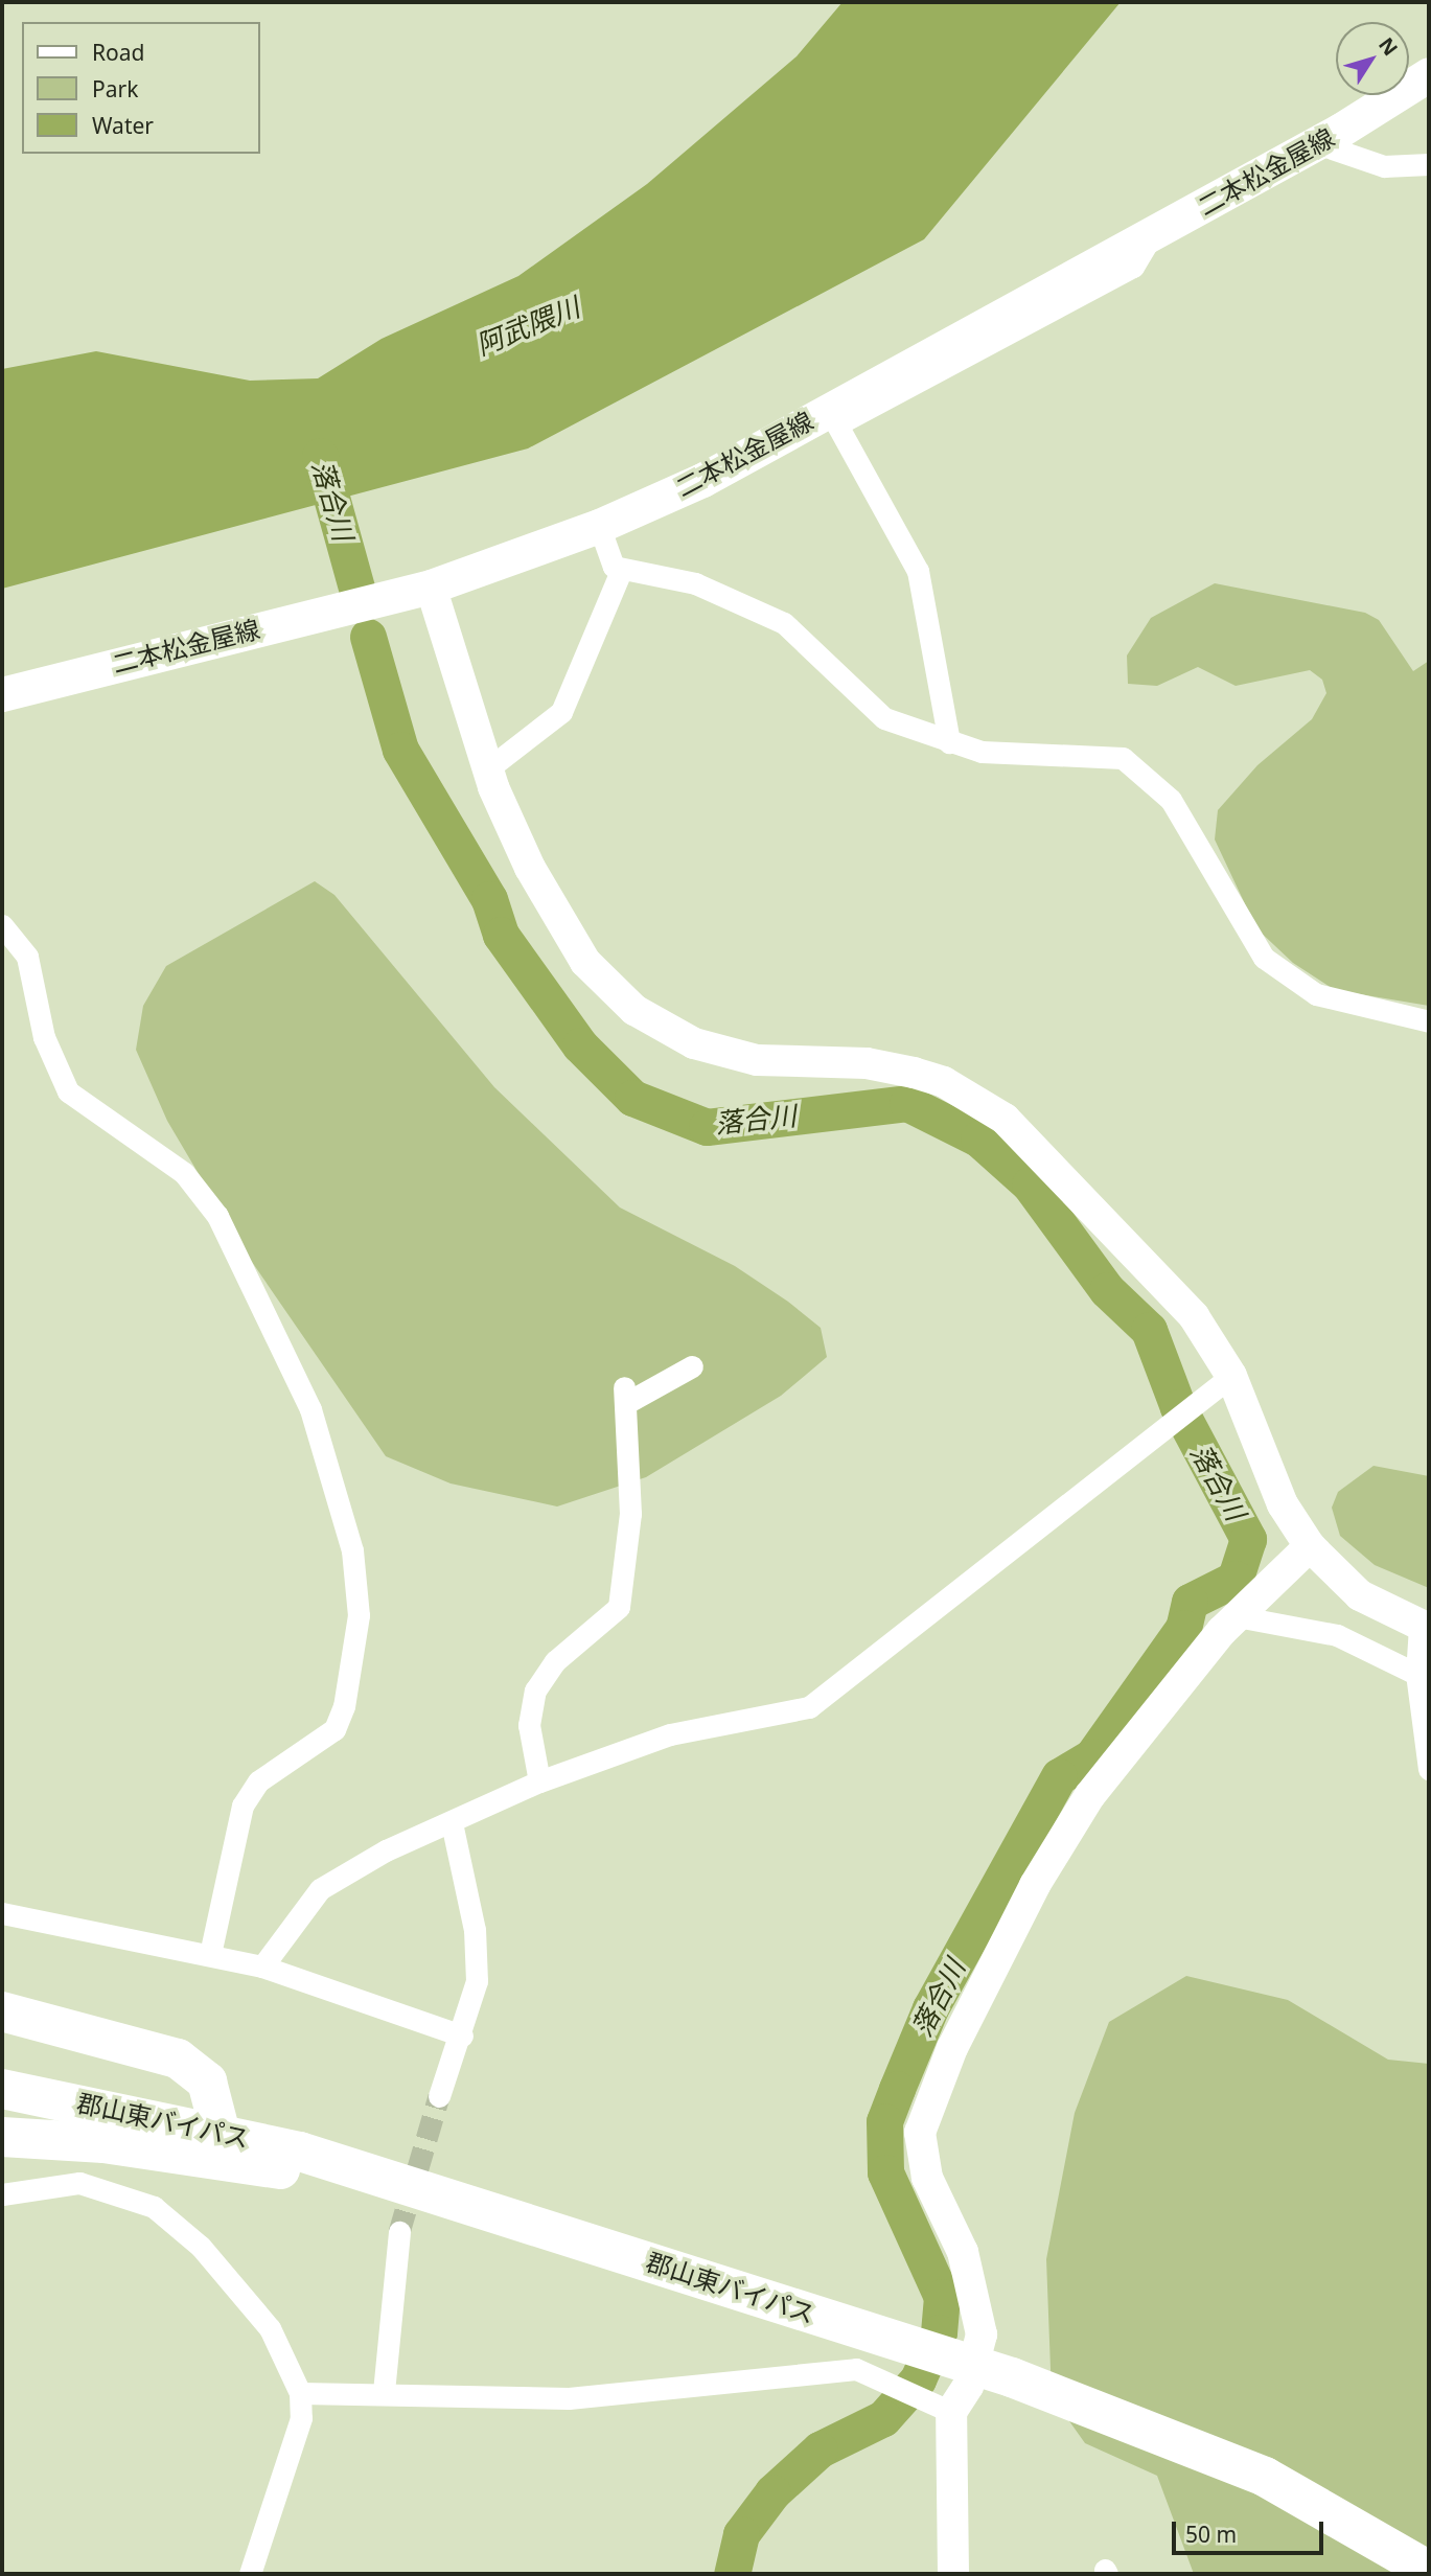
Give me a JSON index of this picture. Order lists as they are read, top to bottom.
{
  "streets": {
    "highway": ["郡山東バイパス"],
    "main road": ["二本松金屋線"]
  },
  "water": ["阿武隈川", "落合川"],
  "legend": ["Road", "Park", "Water"],
  "scale_bar": "50 m",
  "north": "top right"
}
